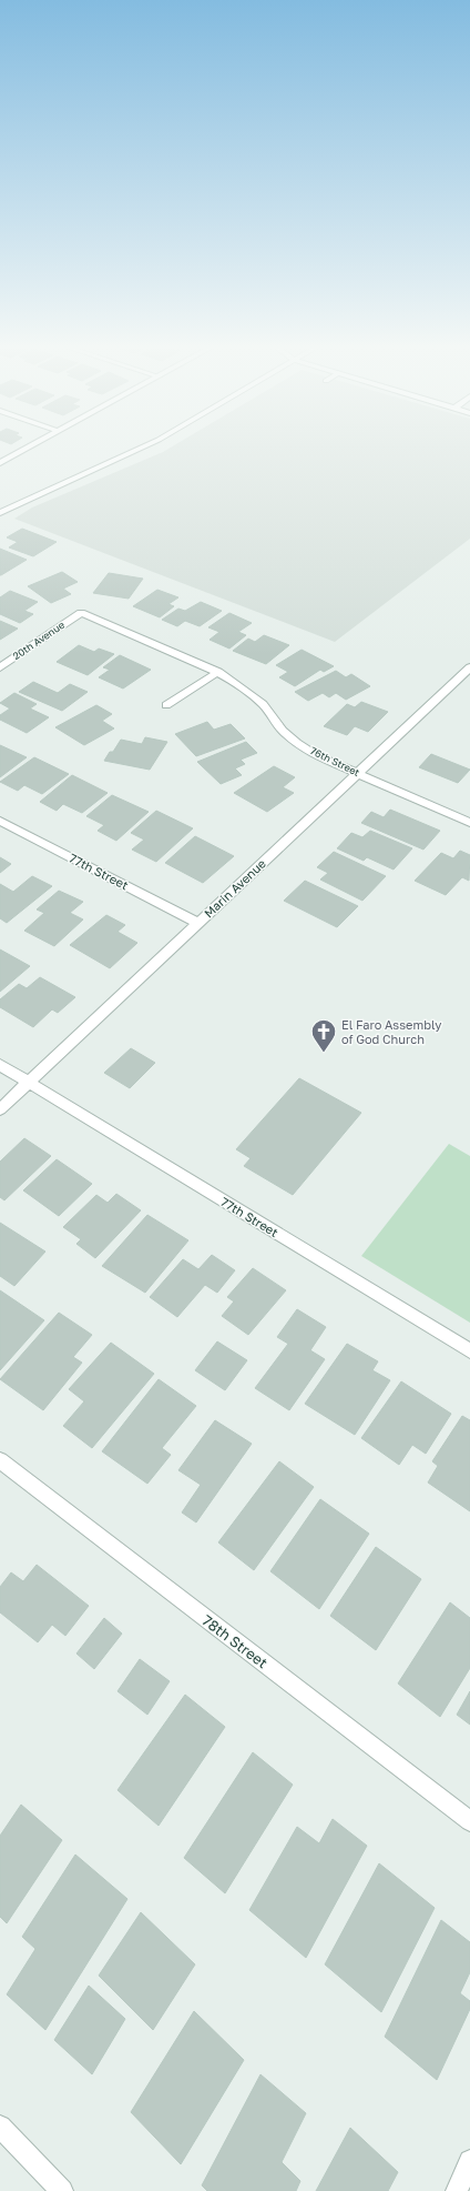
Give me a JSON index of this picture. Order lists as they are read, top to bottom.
{
  "streets": {
    "street": [
      "20th Avenue",
      "76th Street",
      "77th Street",
      "Marin Avenue",
      "78th Street"
    ]
  },
  "crossings": [
    ["20th Avenue", "76th Street"],
    ["76th Street", "Marin Avenue"],
    ["77th Street", "Marin Avenue"]
  ],
  "places": {
    "church": ["El Faro Assembly of God Church"]
  }
}
